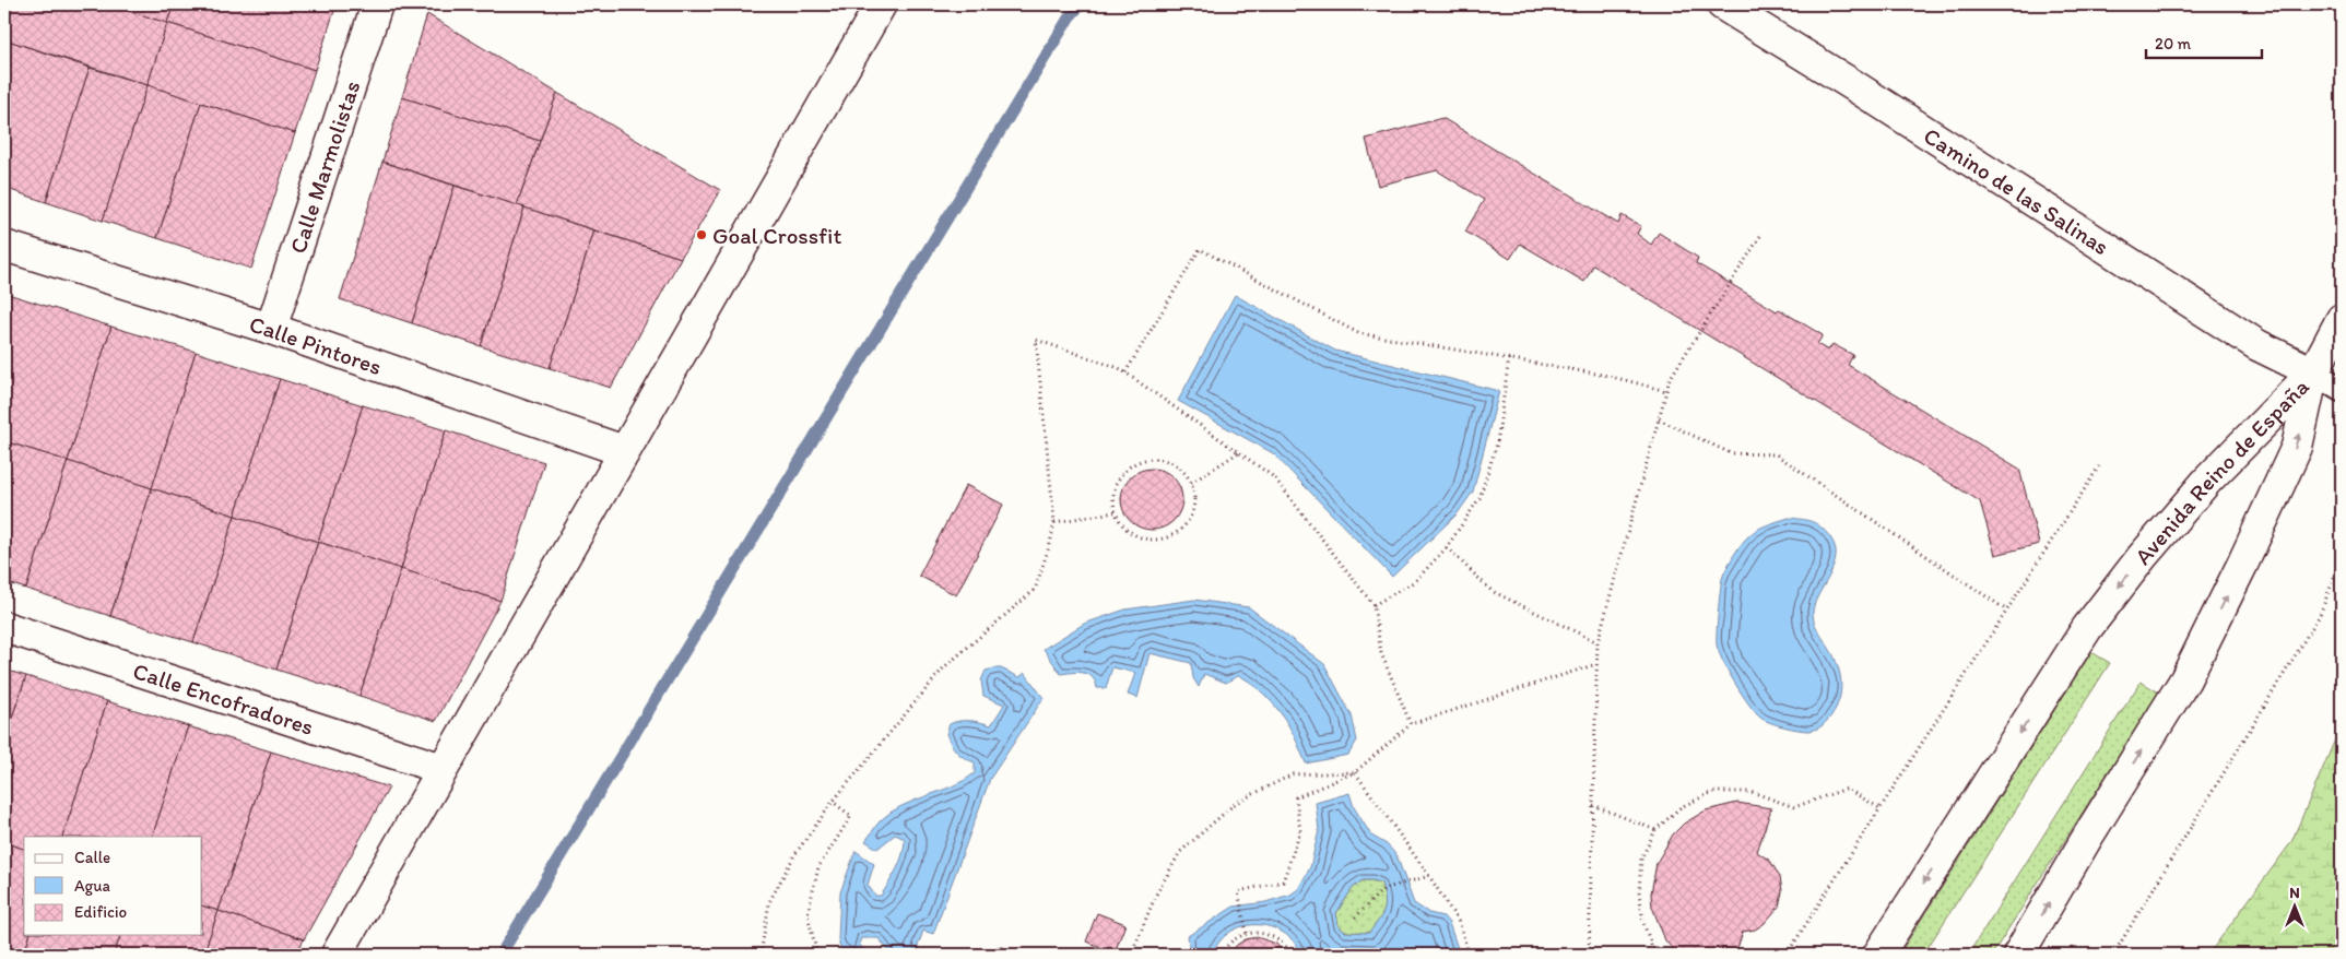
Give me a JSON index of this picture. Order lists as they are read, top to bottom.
{
  "streets": {
    "street": [
      "Calle Marmolistas",
      "Camino de las Salinas",
      "Calle Pintores",
      "Avenida Reino de España",
      "Calle Encofradores"
    ]
  },
  "crossings": [
    ["Calle Marmolistas", "Calle Pintores"],
    ["Camino de las Salinas", "Avenida Reino de España"]
  ],
  "places": ["Goal Crossfit"],
  "legend": ["Calle", "Agua", "Edificio"],
  "scale_bar": "20 m",
  "north": "top"
}
